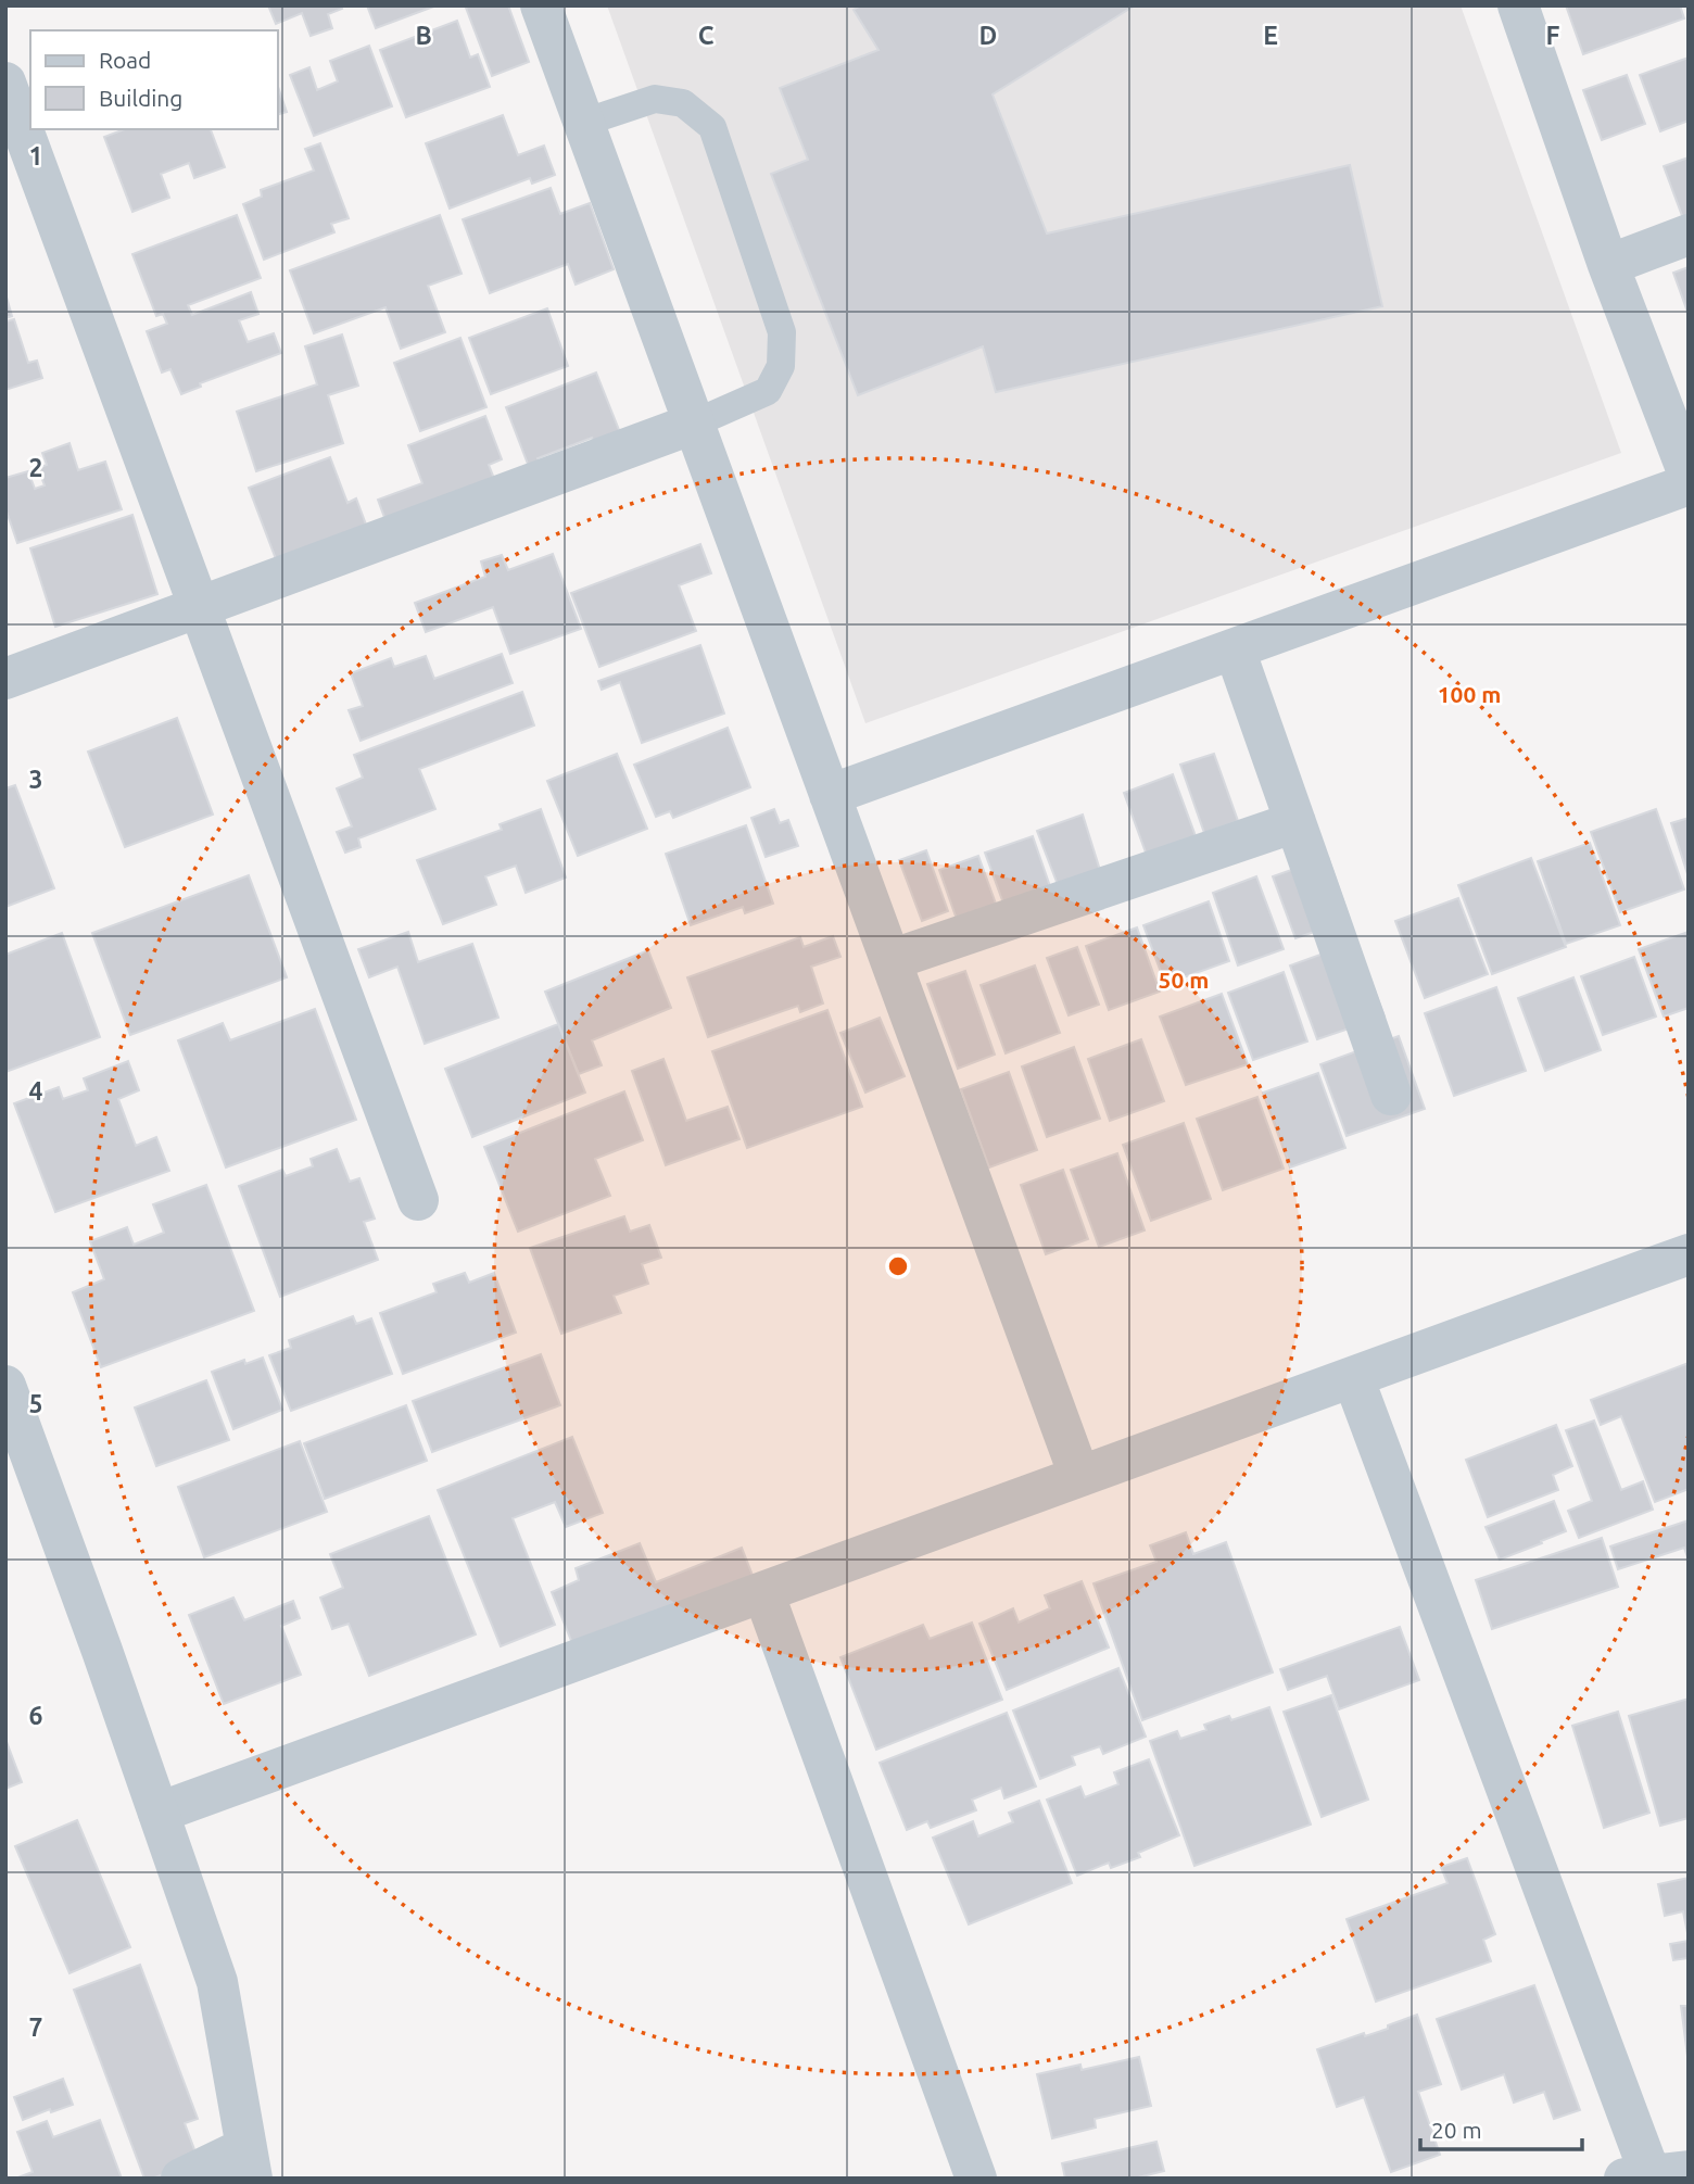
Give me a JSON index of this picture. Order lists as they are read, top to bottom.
{
  "legend": ["Road", "Building"],
  "scale_bar": "20 m",
  "grid": {
    "columns": [
      "B",
      "C",
      "D",
      "E",
      "F"
    ],
    "rows": [
      "1",
      "2",
      "3",
      "4",
      "5",
      "6",
      "7"
    ]
  },
  "rings": ["100 m", "50 m"]
}
